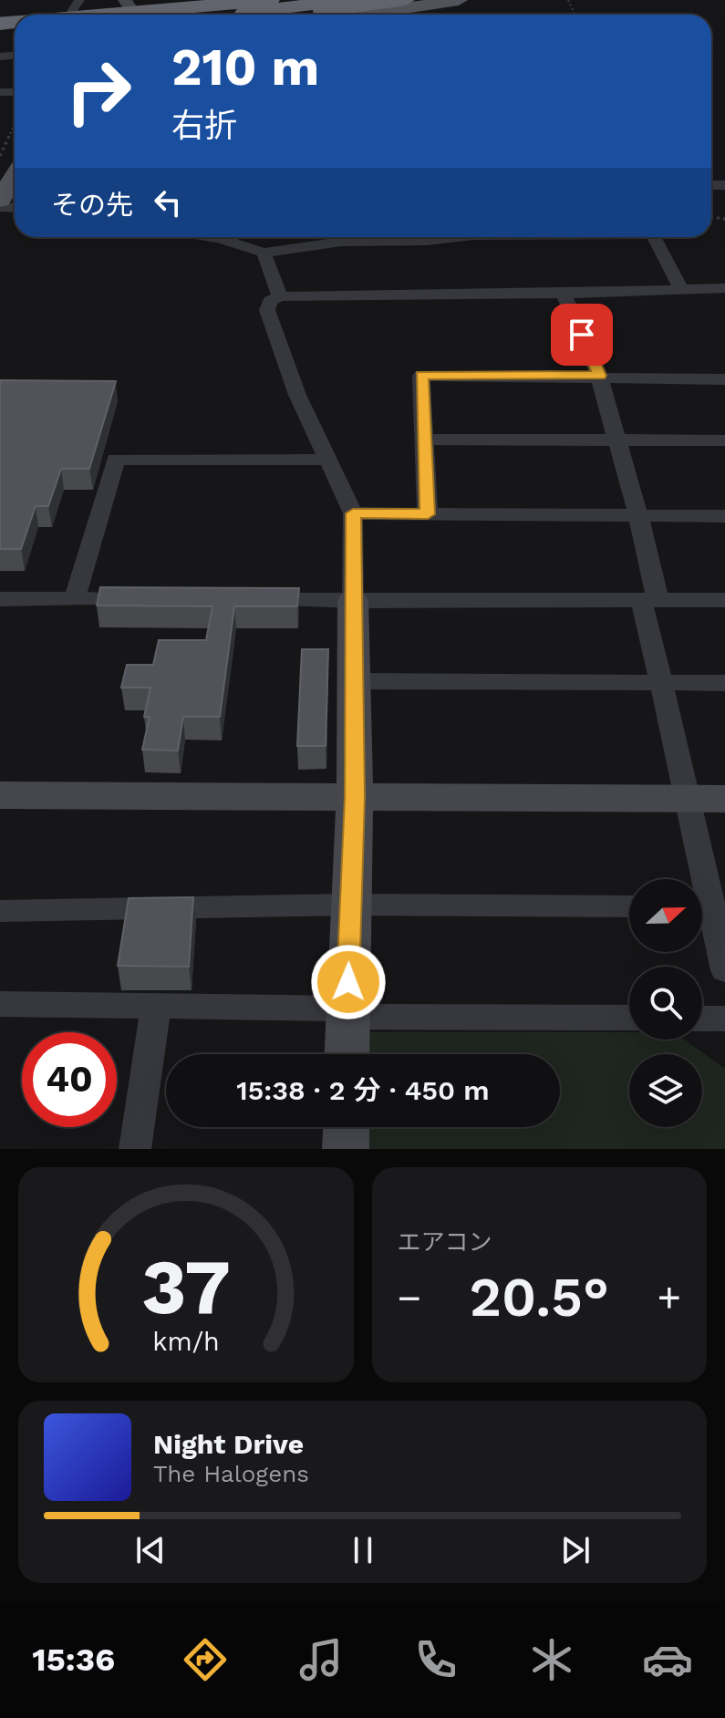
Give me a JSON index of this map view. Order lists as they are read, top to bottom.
{
  "north": "right",
  "page": {
    "turn": ["210 m", "右折"],
    "then": "その先",
    "limit": "40",
    "trip": "15:38 · 2 分 · 450 m",
    "tile": "エアコン",
    "heat": ["−", "20.5°", "+"],
    "song": ["Night Drive", "The Halogens"],
    "tabs": "15:36",
    "gauge": ["37", "km/h"]
  }
}
